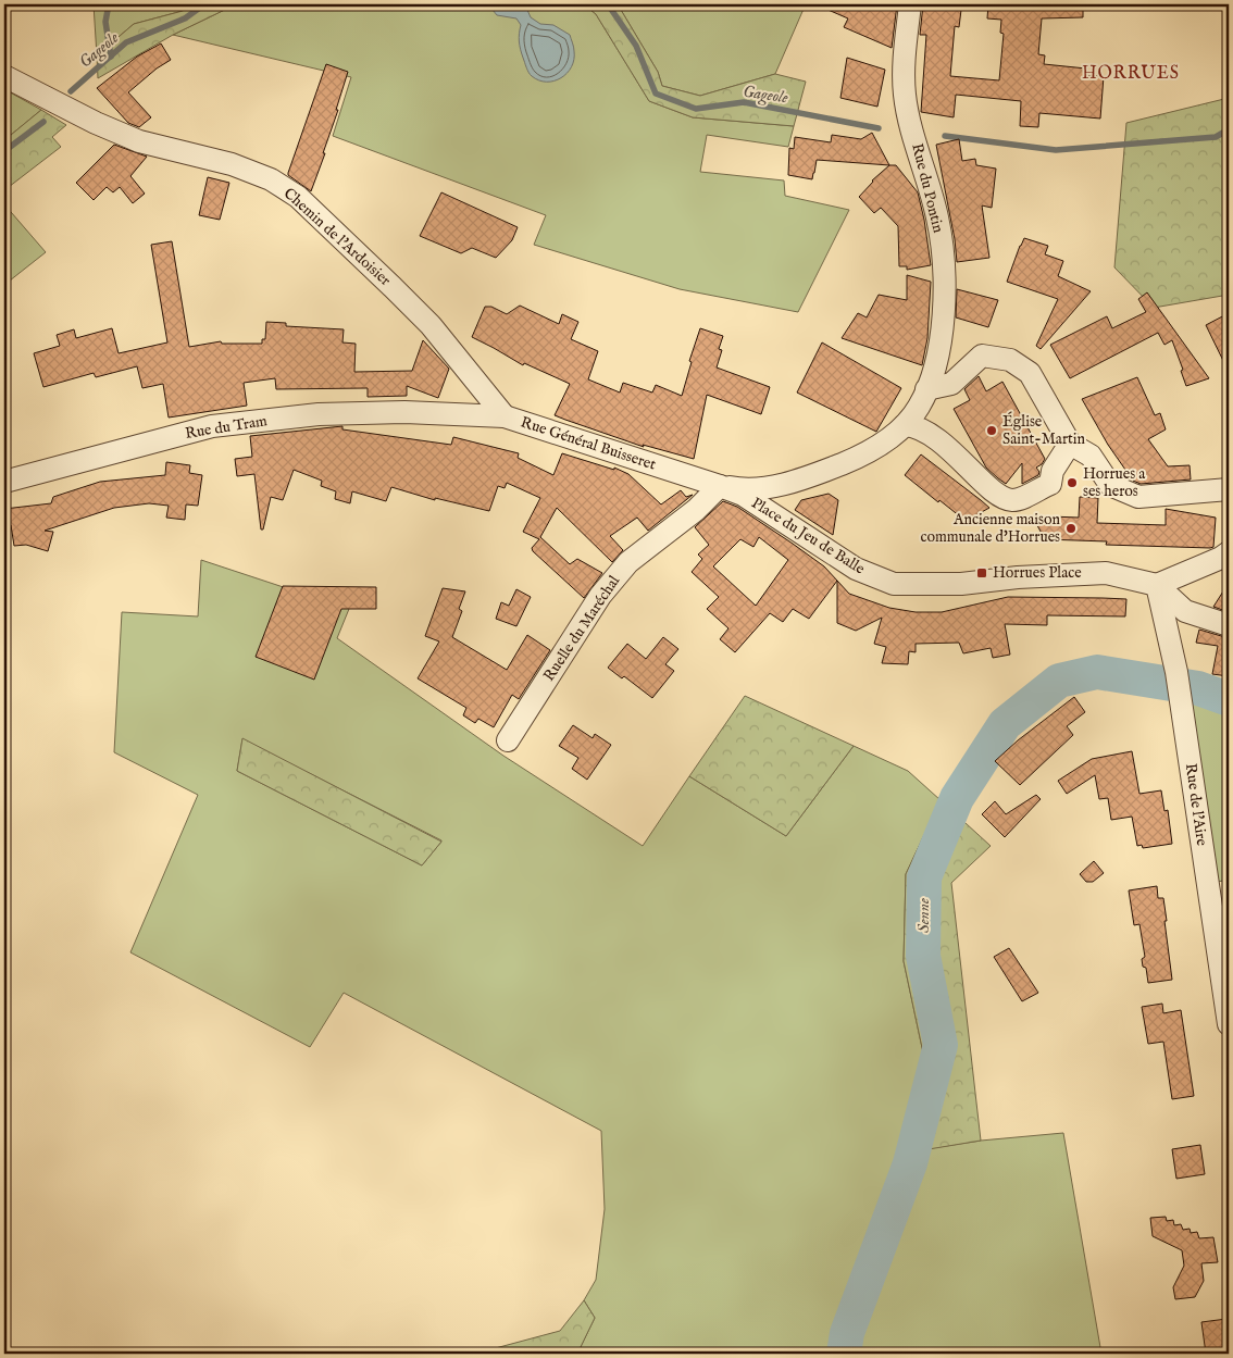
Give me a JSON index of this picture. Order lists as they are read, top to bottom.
{
  "streets": {
    "street": [
      "Rue du Pontin",
      "Chemin de l'Ardoisier",
      "Rue du Tram",
      "Rue Général Buisseret",
      "Place du Jeu de Balle",
      "Ruelle du Maréchal",
      "Rue de l'Aire"
    ]
  },
  "crossings": [
    ["Rue du Pontin", "Rue Général Buisseret"],
    ["Rue du Pontin", "Place du Jeu de Balle"],
    ["Rue du Pontin", "Ruelle du Maréchal"],
    ["Chemin de l'Ardoisier", "Rue Général Buisseret"],
    ["Rue du Tram", "Rue Général Buisseret"],
    ["Rue Général Buisseret", "Place du Jeu de Balle"],
    ["Rue Général Buisseret", "Ruelle du Maréchal"],
    ["Place du Jeu de Balle", "Ruelle du Maréchal"],
    ["Place du Jeu de Balle", "Rue de l'Aire"]
  ],
  "districts": ["HORRUES"],
  "water": ["Gageole", "Senne"],
  "places": {
    "other": ["Église Saint-Martin", "Horrues a ses heros", "Ancienne maison communale d'Horrues"],
    "transit": ["Horrues Place"]
  }
}
